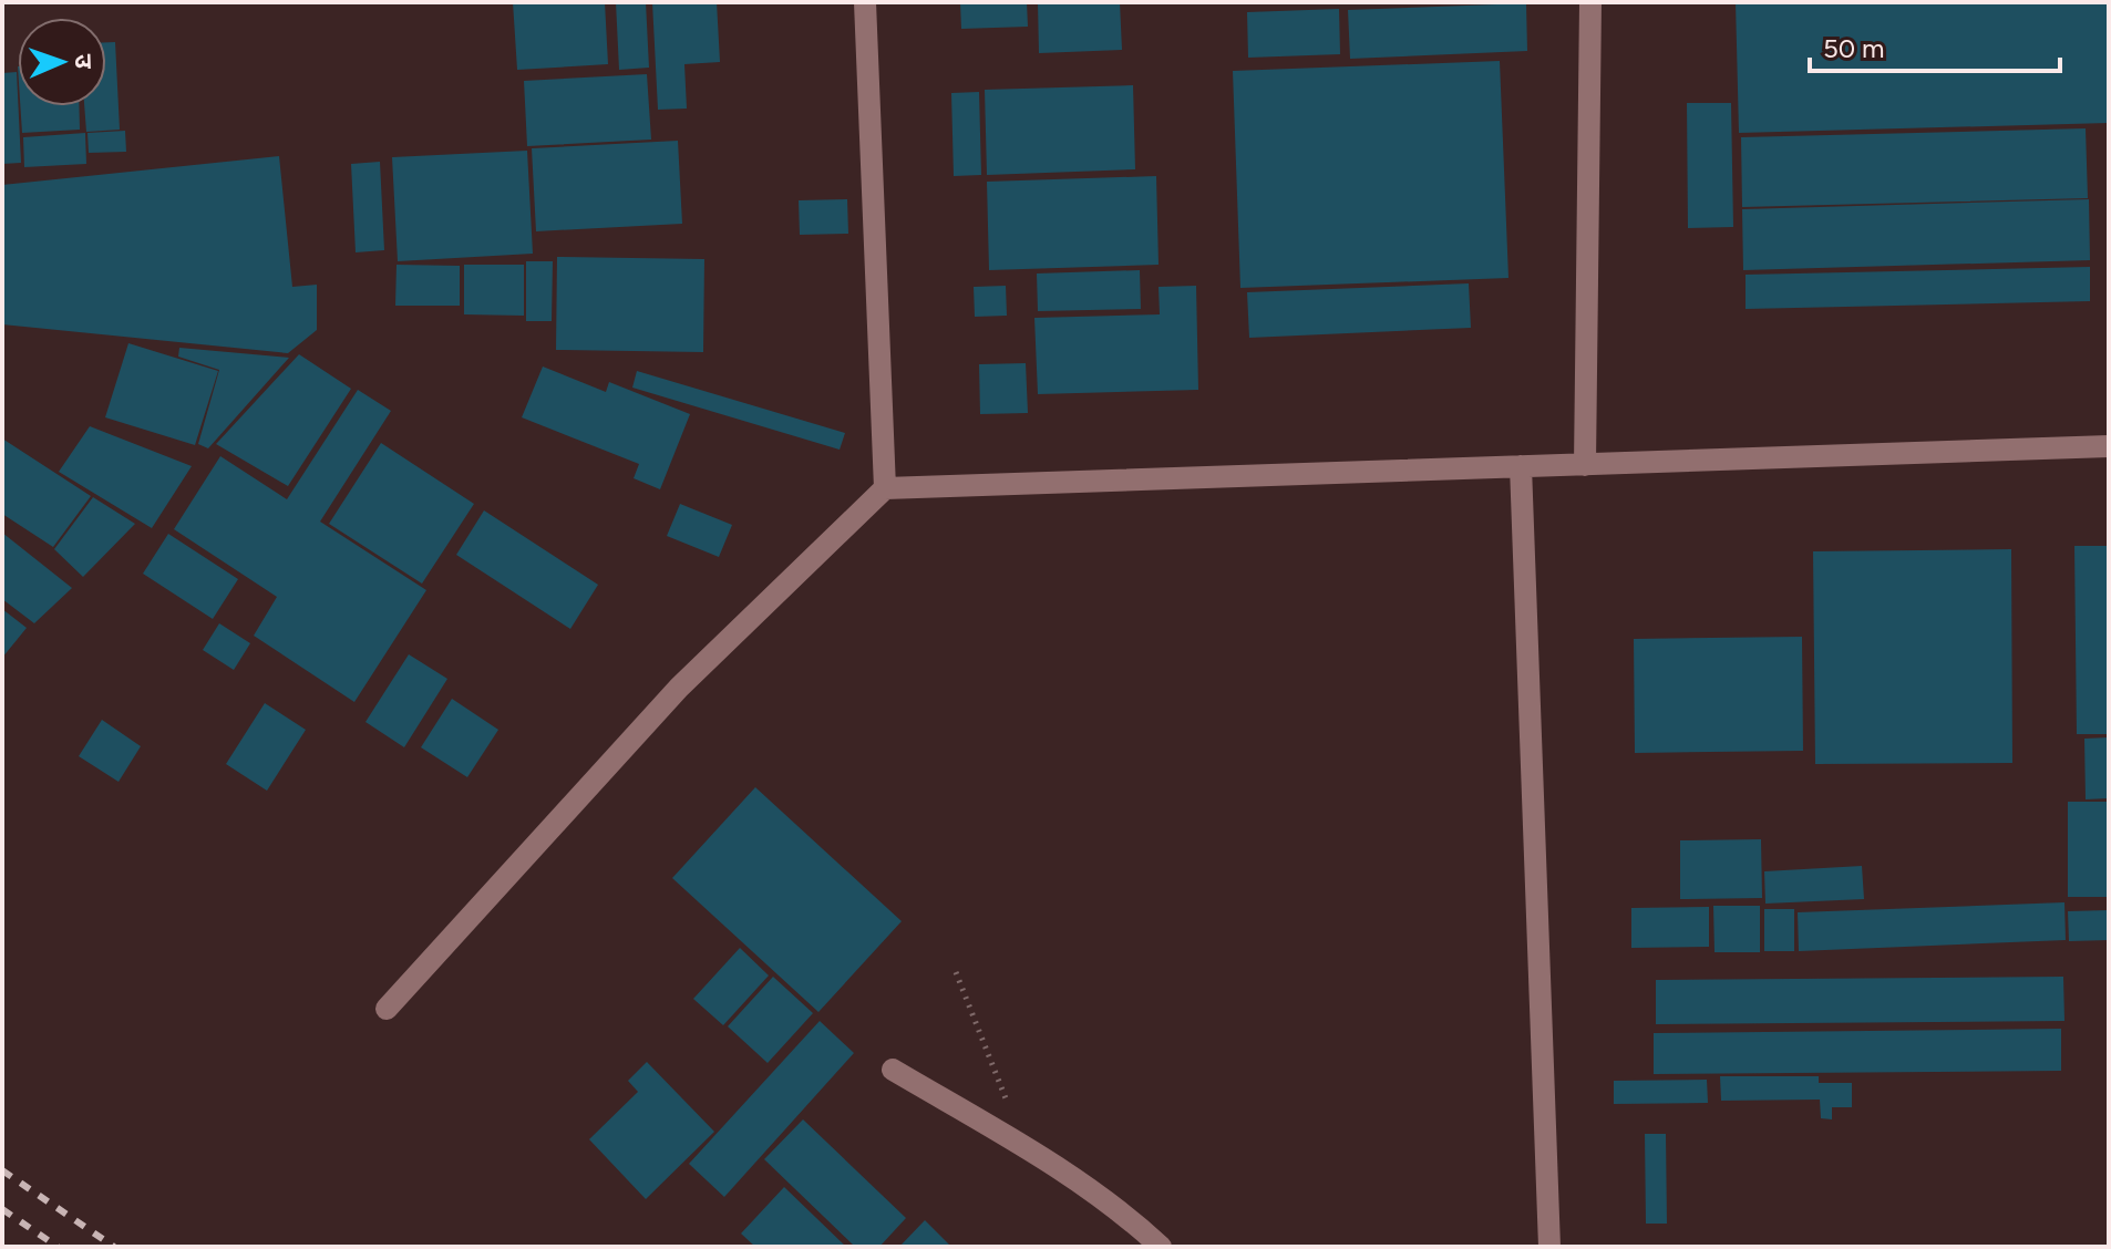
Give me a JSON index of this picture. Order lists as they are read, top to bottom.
{
  "scale_bar": "50 m",
  "north": "right"
}
